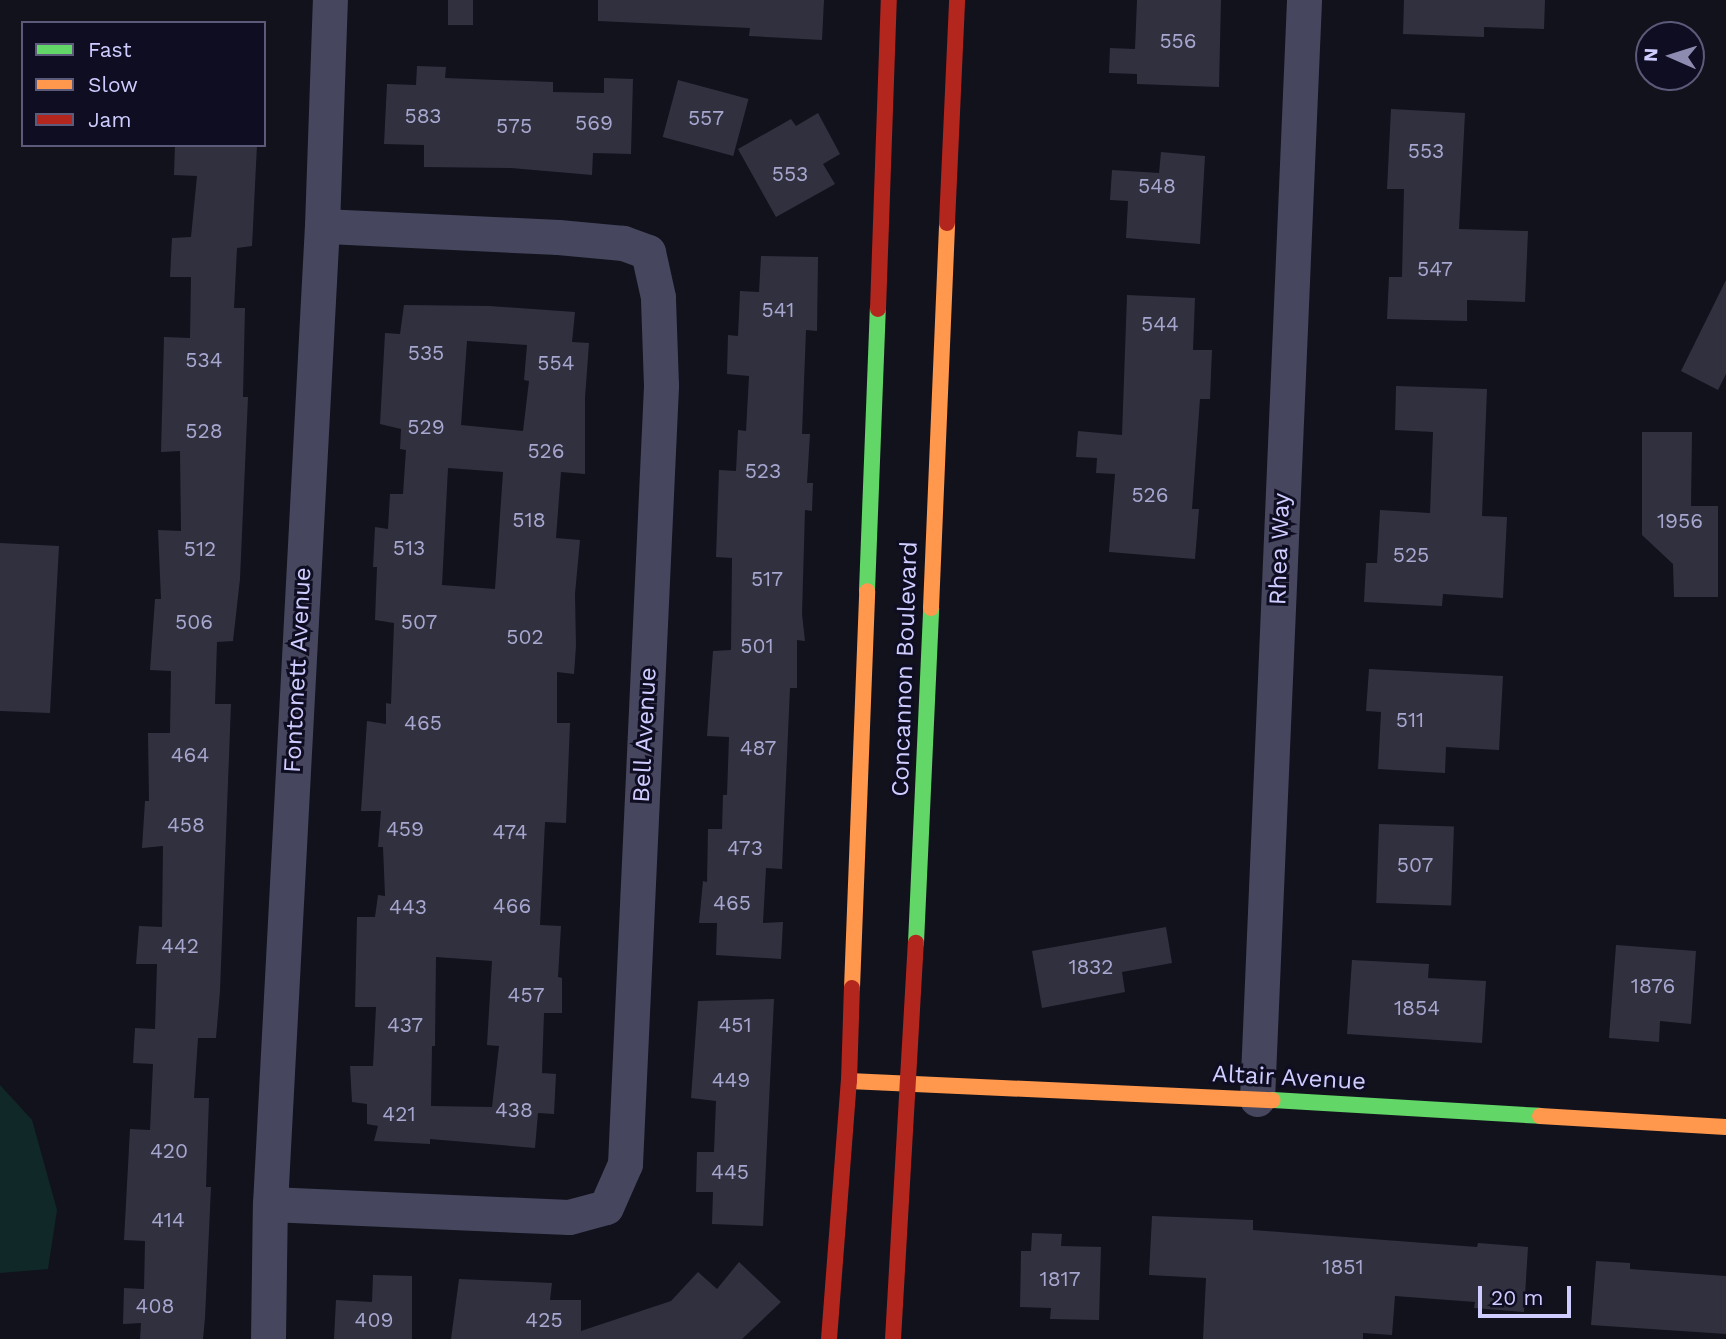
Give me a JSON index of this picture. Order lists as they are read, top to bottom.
{
  "streets": {
    "main road": ["Concannon Boulevard", "Altair Avenue"],
    "street": ["Rhea Way", "Fontonett Avenue", "Bell Avenue"]
  },
  "crossings": [
    ["Rhea Way", "Altair Avenue"],
    ["Concannon Boulevard", "Altair Avenue"],
    ["Fontonett Avenue", "Bell Avenue"]
  ],
  "house_numbers": [
    "556",
    "583",
    "557",
    "569",
    "575",
    "553",
    "553",
    "548",
    "547",
    "541",
    "544",
    "535",
    "534",
    "554",
    "529",
    "528",
    "526",
    "523",
    "526",
    "518",
    "1956",
    "513",
    "512",
    "525",
    "517",
    "506",
    "507",
    "502",
    "501",
    "511",
    "465",
    "487",
    "464",
    "458",
    "459",
    "474",
    "473",
    "507",
    "465",
    "466",
    "443",
    "442",
    "1832",
    "1876",
    "457",
    "1854",
    "437",
    "451",
    "449",
    "438",
    "421",
    "420",
    "445",
    "414",
    "1851",
    "1817",
    "408",
    "409",
    "425"
  ],
  "legend": ["Fast", "Slow", "Jam"],
  "scale_bar": "20 m",
  "north": "left"
}
